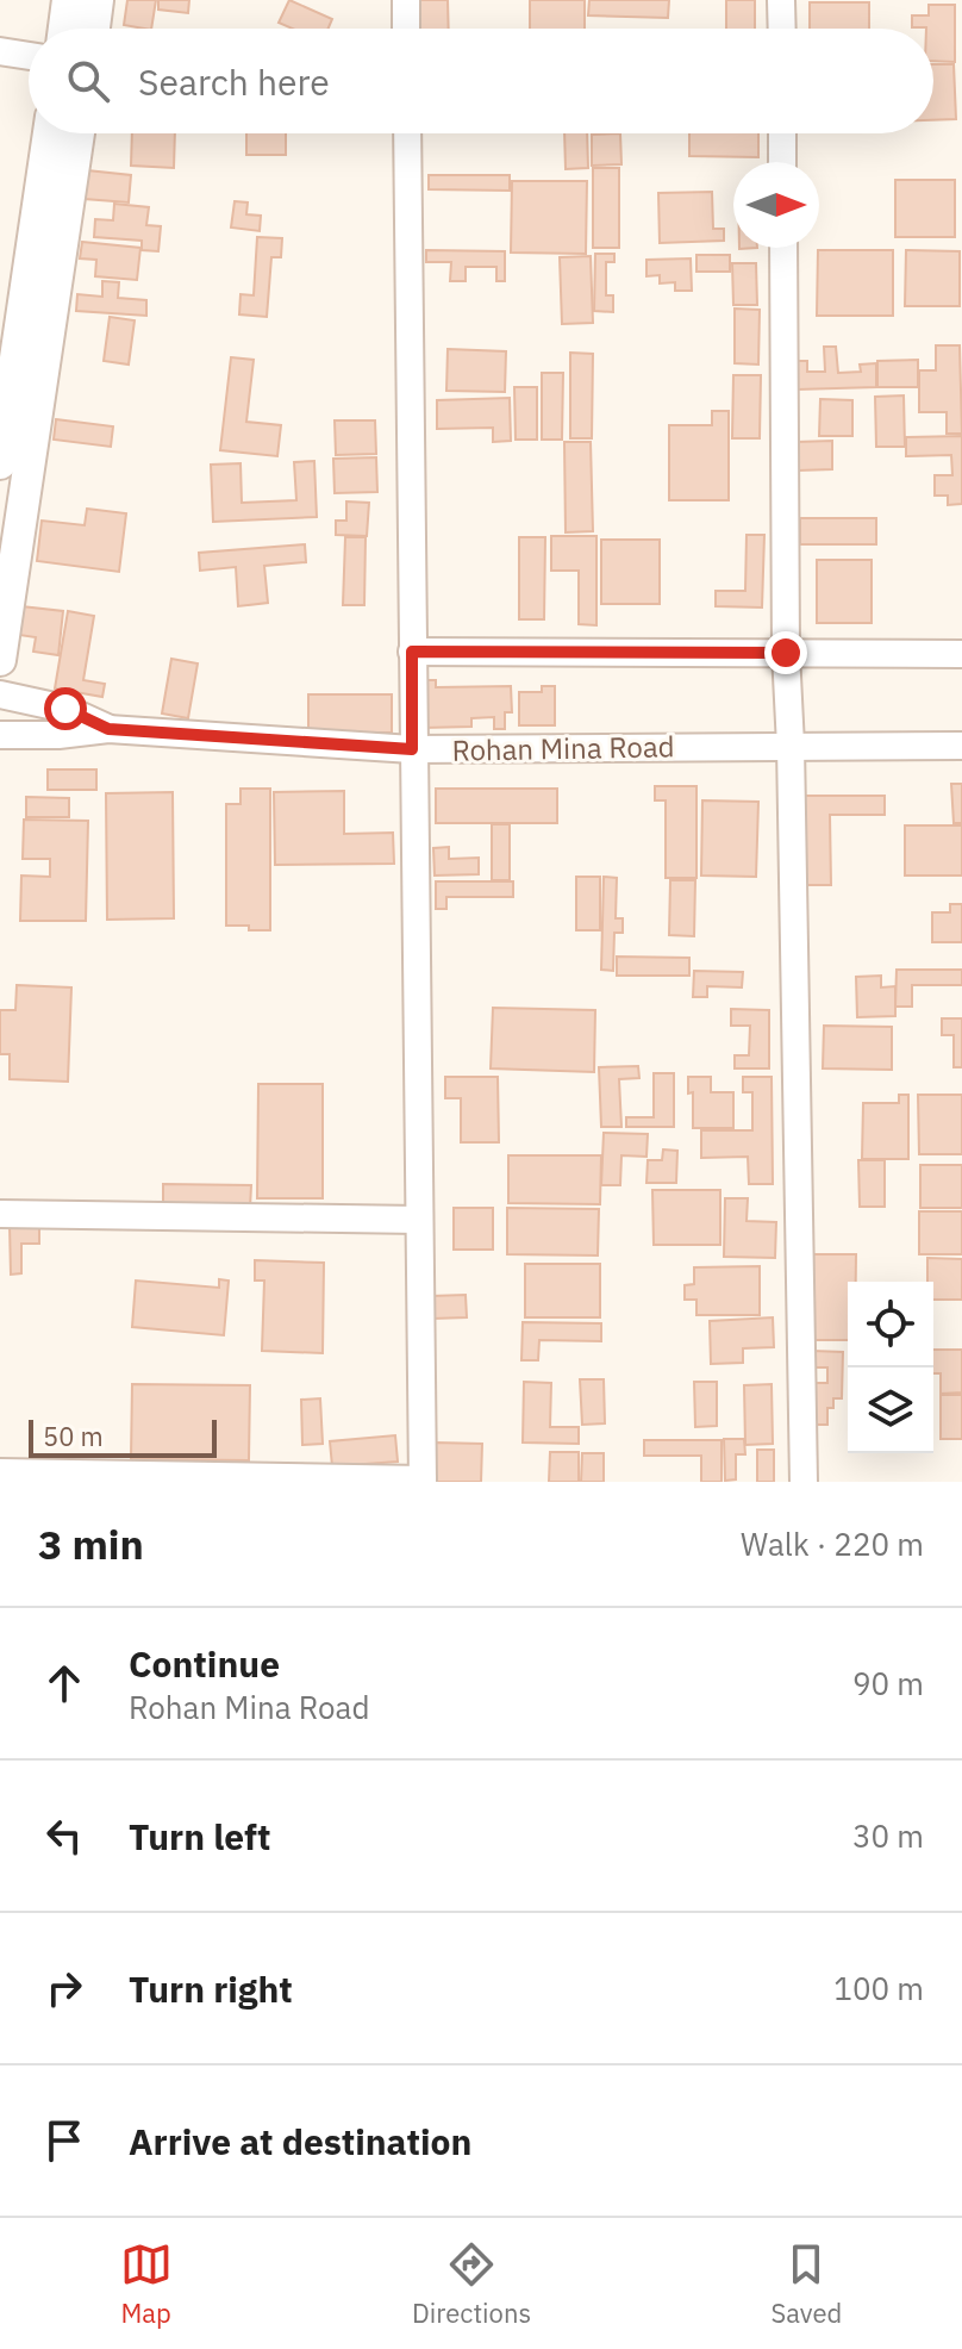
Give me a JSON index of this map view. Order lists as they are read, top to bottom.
{
  "streets": {
    "street": ["Rohan Mina Road"]
  },
  "scale_bar": "50 m",
  "north": "right",
  "page": {
    "search": "Search here",
    "scale": "50 m",
    "heading": ["3 min", "Walk · 220 m"],
    "list": [
      ["Continue", "Rohan Mina Road", "90 m"],
      ["Turn left", "30 m"],
      ["Turn right", "100 m"],
      "Arrive at destination"
    ],
    "nav": ["Map", "Directions", "Saved"]
  }
}
